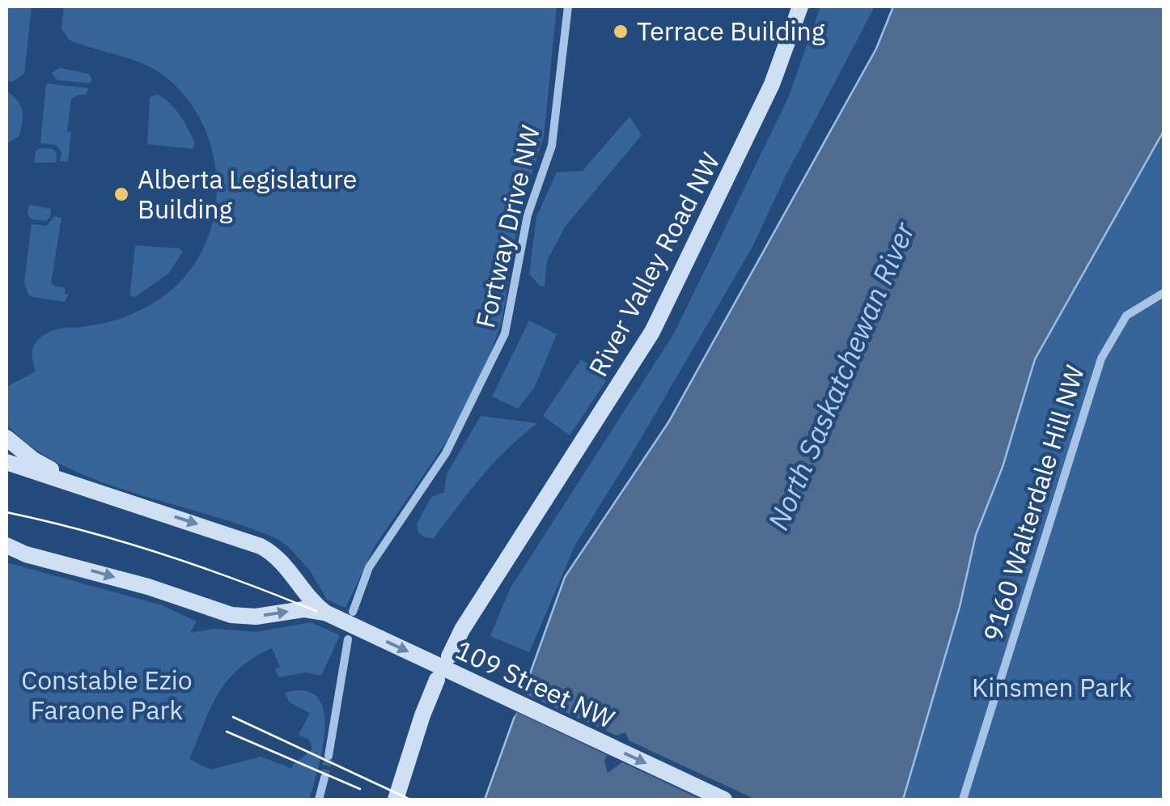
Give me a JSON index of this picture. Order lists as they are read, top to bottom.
{
  "streets": {
    "main road": ["River Valley Road NW", "109 Street NW"],
    "street": ["Fortway Drive NW", "9160 Walterdale Hill NW"]
  },
  "one_way": ["109 Street NW"],
  "water": ["North Saskatchewan River"],
  "parks": ["Constable Ezio Faraone Park", "Kinsmen Park"],
  "places": ["Terrace Building", "Alberta Legislature Building"]
}
